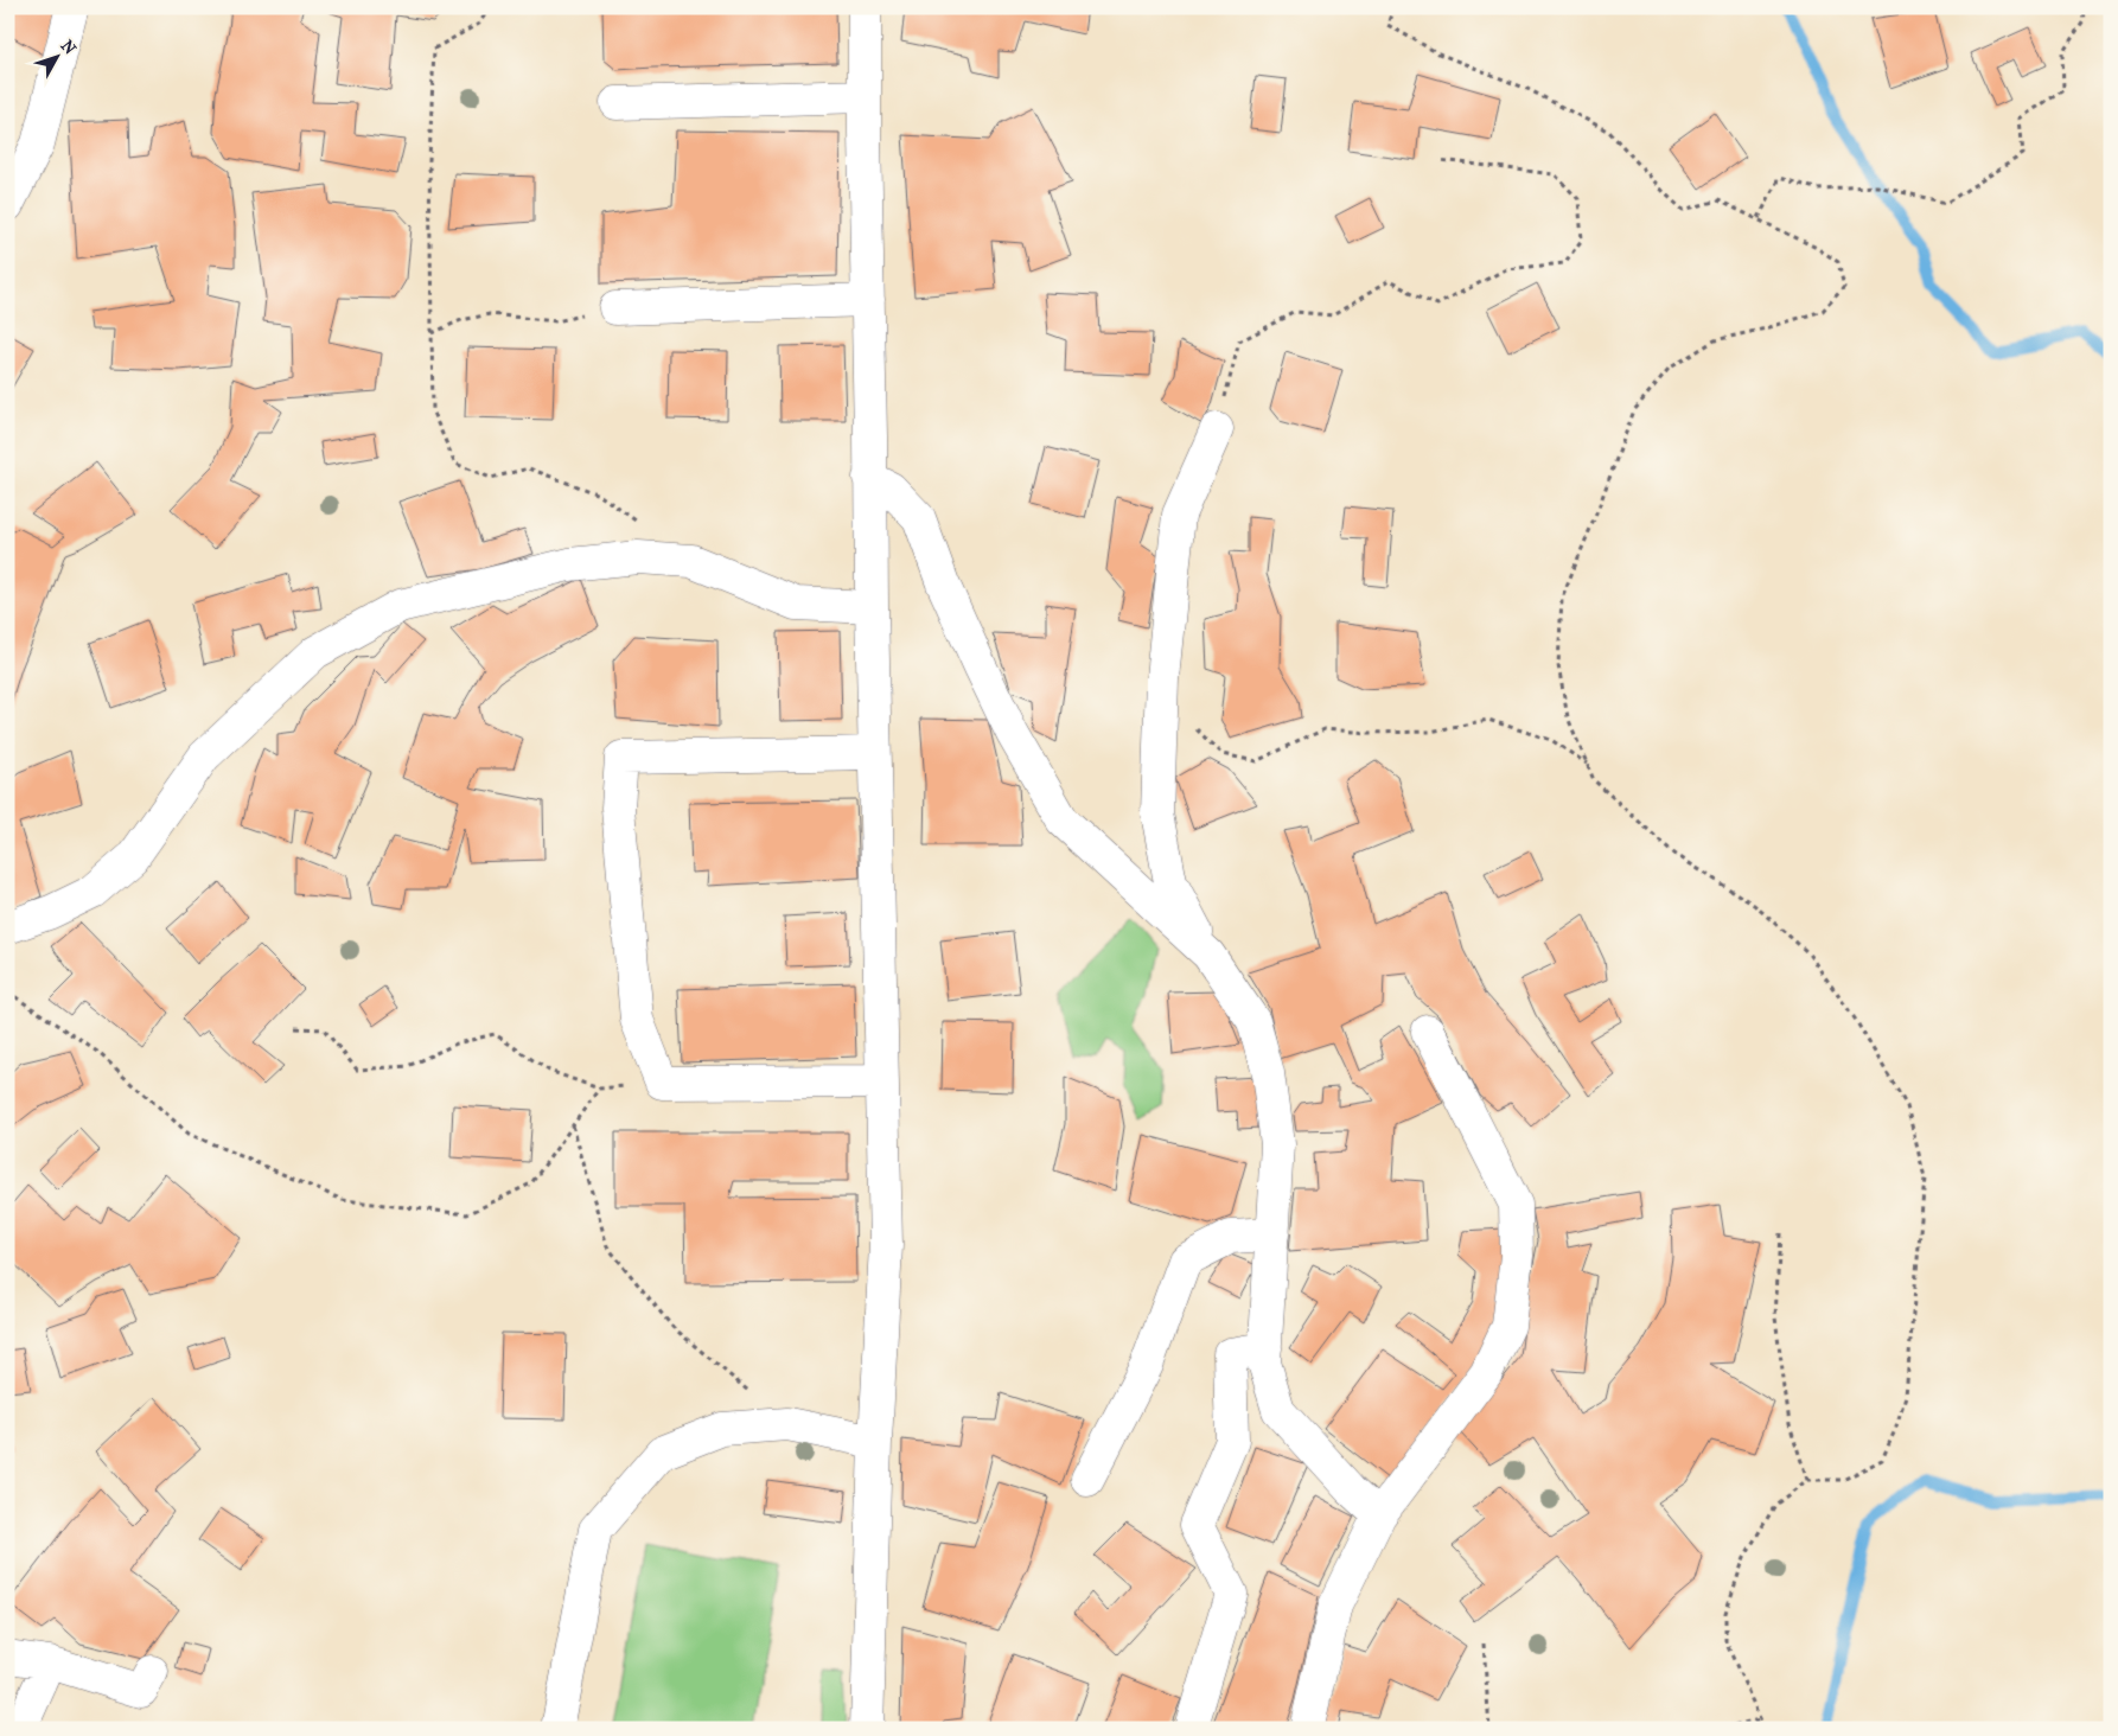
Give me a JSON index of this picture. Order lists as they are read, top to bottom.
{
  "north": "top right"
}
